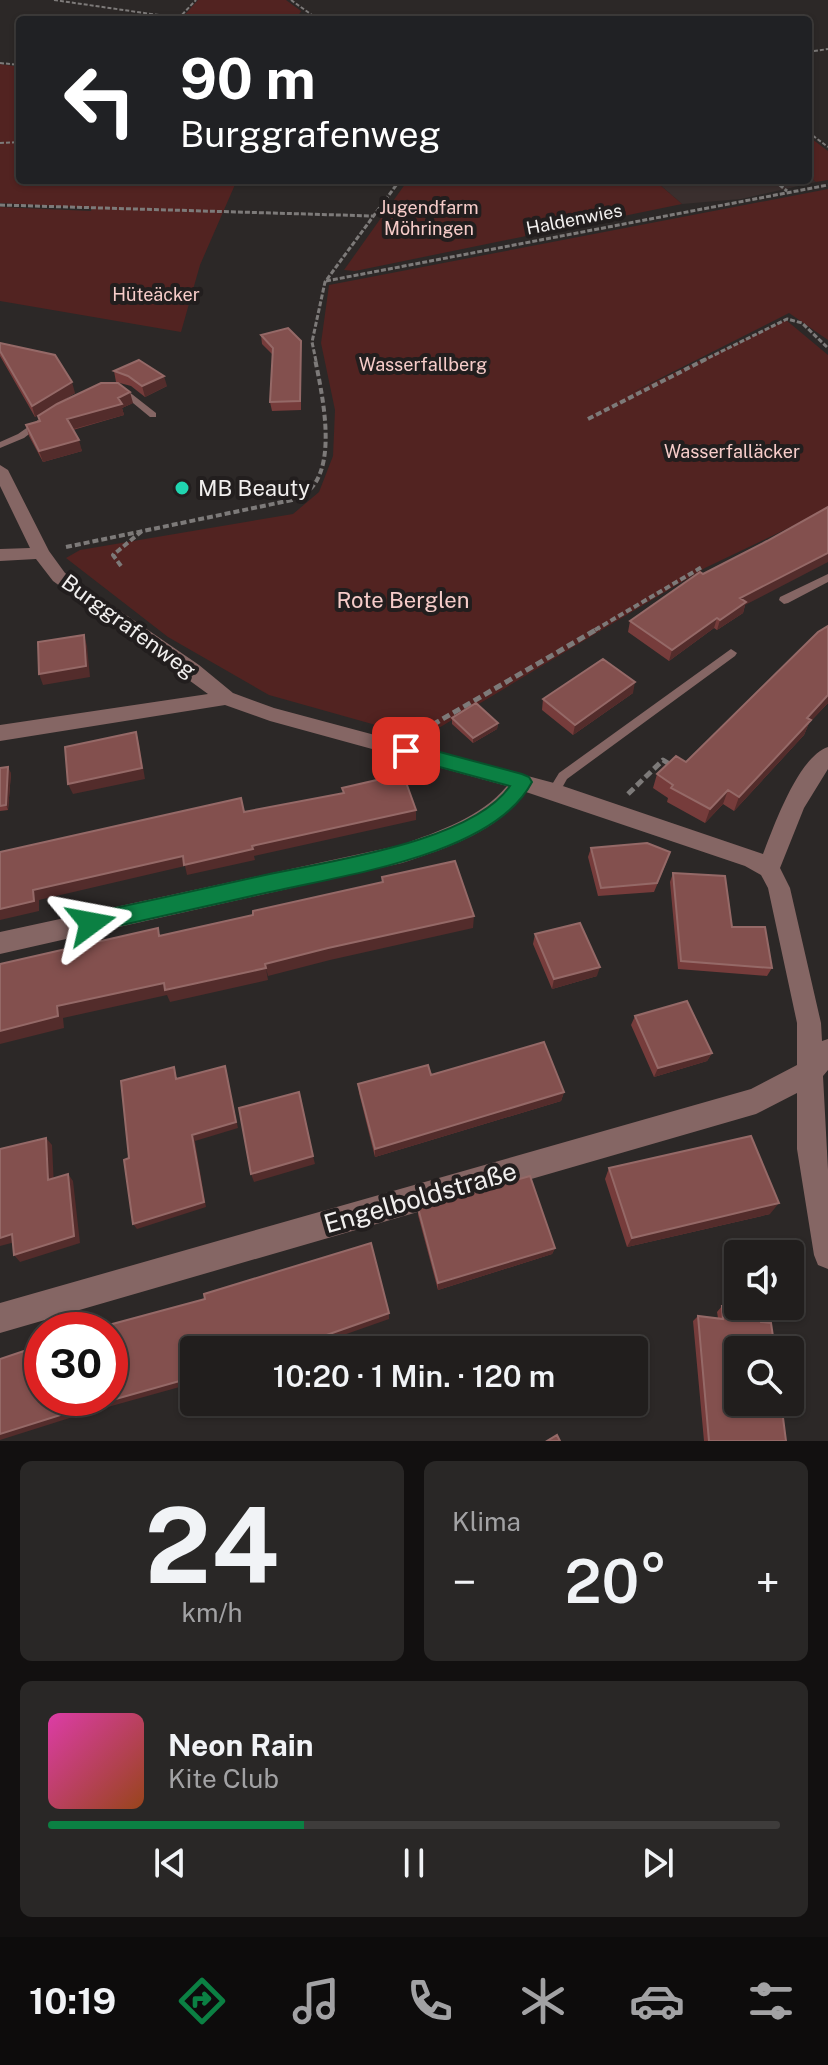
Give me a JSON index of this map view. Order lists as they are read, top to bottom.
{
  "streets": {
    "street": ["Burggrafenweg", "Engelboldstraße"],
    "path": ["Haldenwies"]
  },
  "crossings": [
    ["Haldenwies", "Burggrafenweg"]
  ],
  "parks": [
    "Jugendfarm Möhringen",
    "Hüteäcker",
    "Wasserfallberg",
    "Wasserfalläcker",
    "Rote Berglen"
  ],
  "places": ["MB Beauty"],
  "page": {
    "turn": ["90 m", "Burggrafenweg"],
    "limit": "30",
    "trip": "10:20 · 1 Min. · 120 m",
    "tile": [
      ["24", "km/h"],
      "Klima"
    ],
    "heat": ["−", "20°", "+"],
    "song": ["Neon Rain", "Kite Club"],
    "tabs": "10:19"
  }
}
